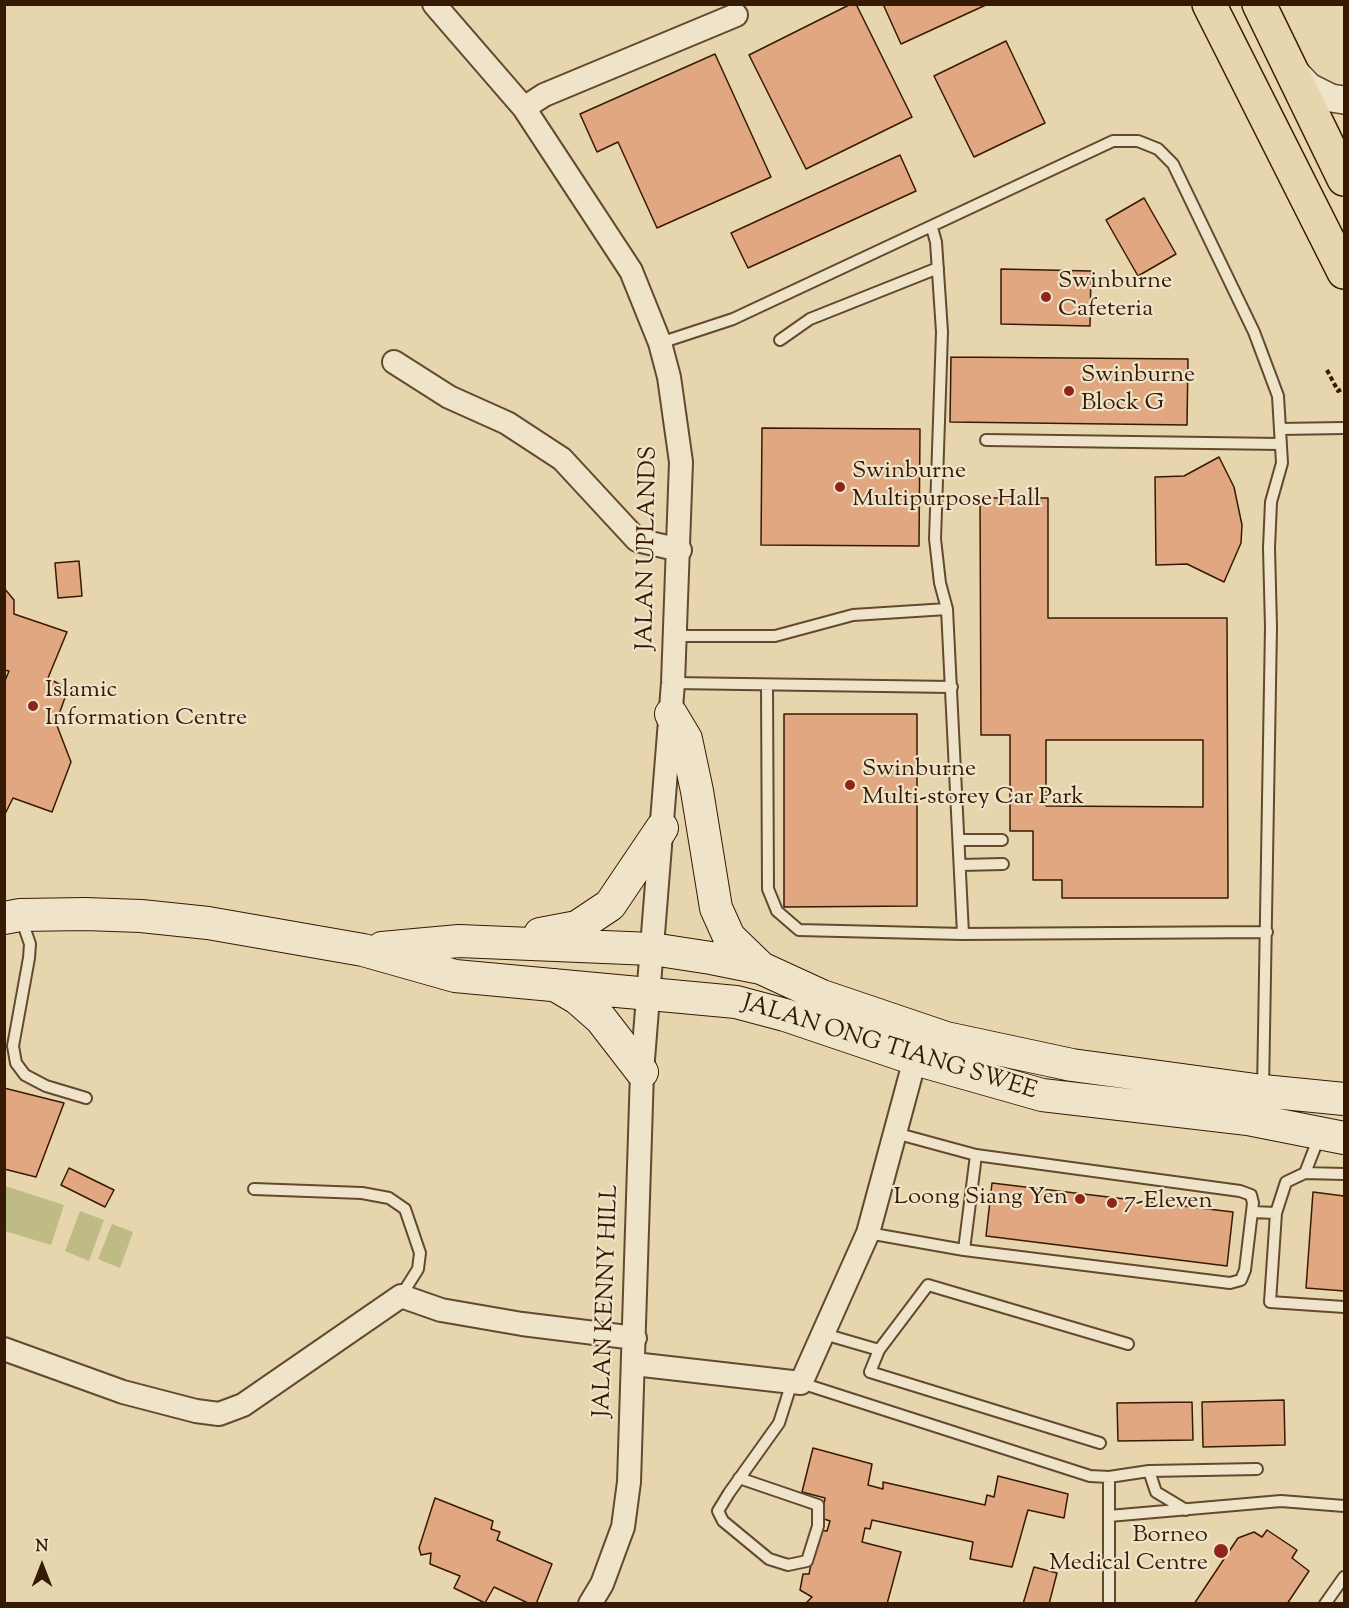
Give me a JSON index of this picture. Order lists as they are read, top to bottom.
{
  "streets": {
    "main road": ["JALAN ONG TIANG SWEE"],
    "street": ["JALAN UPLANDS", "JALAN KENNY HILL"]
  },
  "crossings": [
    ["JALAN UPLANDS", "JALAN ONG TIANG SWEE"],
    ["JALAN UPLANDS", "JALAN KENNY HILL"],
    ["JALAN ONG TIANG SWEE", "JALAN KENNY HILL"]
  ],
  "places": [
    "Swinburne Cafeteria",
    "Swinburne Block G",
    "Swinburne Multipurpose Hall",
    "Islamic Information Centre",
    "Swinburne Multi-storey Car Park",
    "Loong Siang Yen",
    "7-Eleven",
    "Borneo Medical Centre"
  ],
  "north": "top"
}
